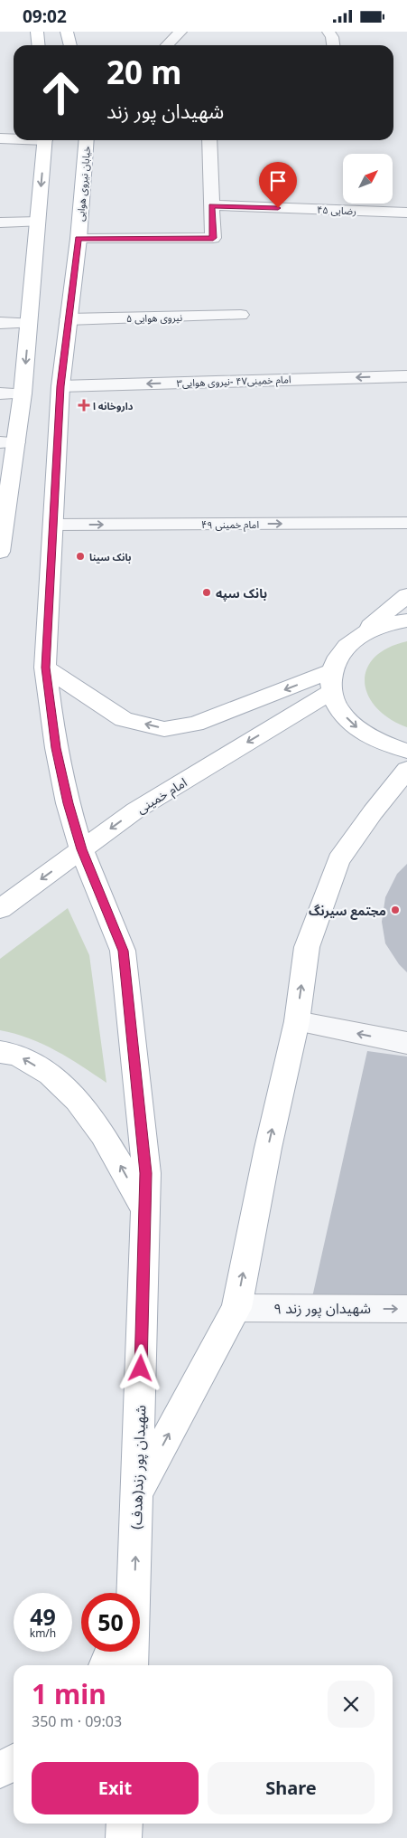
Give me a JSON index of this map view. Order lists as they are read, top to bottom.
{
  "streets": {
    "main road": ["خیابان نیروی هوایی", "امام خمینی", "شهیدان پور زند(هدف)"],
    "street": [
      "رضایی ۴۵",
      "نیروی هوایی ۵",
      "امام خمینی۴۷ -نیروی هوایی۳",
      "امام خمینی ۴۹",
      "شهیدان پور زند ۹"
    ]
  },
  "crossings": [
    ["خیابان نیروی هوایی", "نیروی هوایی ۵"],
    ["خیابان نیروی هوایی", "امام خمینی۴۷ -نیروی هوایی۳"],
    ["خیابان نیروی هوایی", "امام خمینی ۴۹"],
    ["خیابان نیروی هوایی", "امام خمینی"],
    ["خیابان نیروی هوایی", "شهیدان پور زند(هدف)"],
    ["امام خمینی", "شهیدان پور زند(هدف)"]
  ],
  "one_way": [
    "امام خمینی۴۷ -نیروی هوایی۳",
    "امام خمینی ۴۹",
    "امام خمینی",
    "شهیدان پور زند ۹"
  ],
  "places": {
    "health": ["داروخانه ا"],
    "other": ["بانک سینا", "بانک سپه", "مجتمع سیرنگ"]
  },
  "north": "top right",
  "page": {
    "status": "09:02",
    "turn": ["20 m", "شهیدان پور زند"],
    "speed": "49 km/h",
    "limit": "50",
    "heading": ["1 min", "350 m · 09:03"],
    "buttons": ["Exit", "Share"]
  }
}
